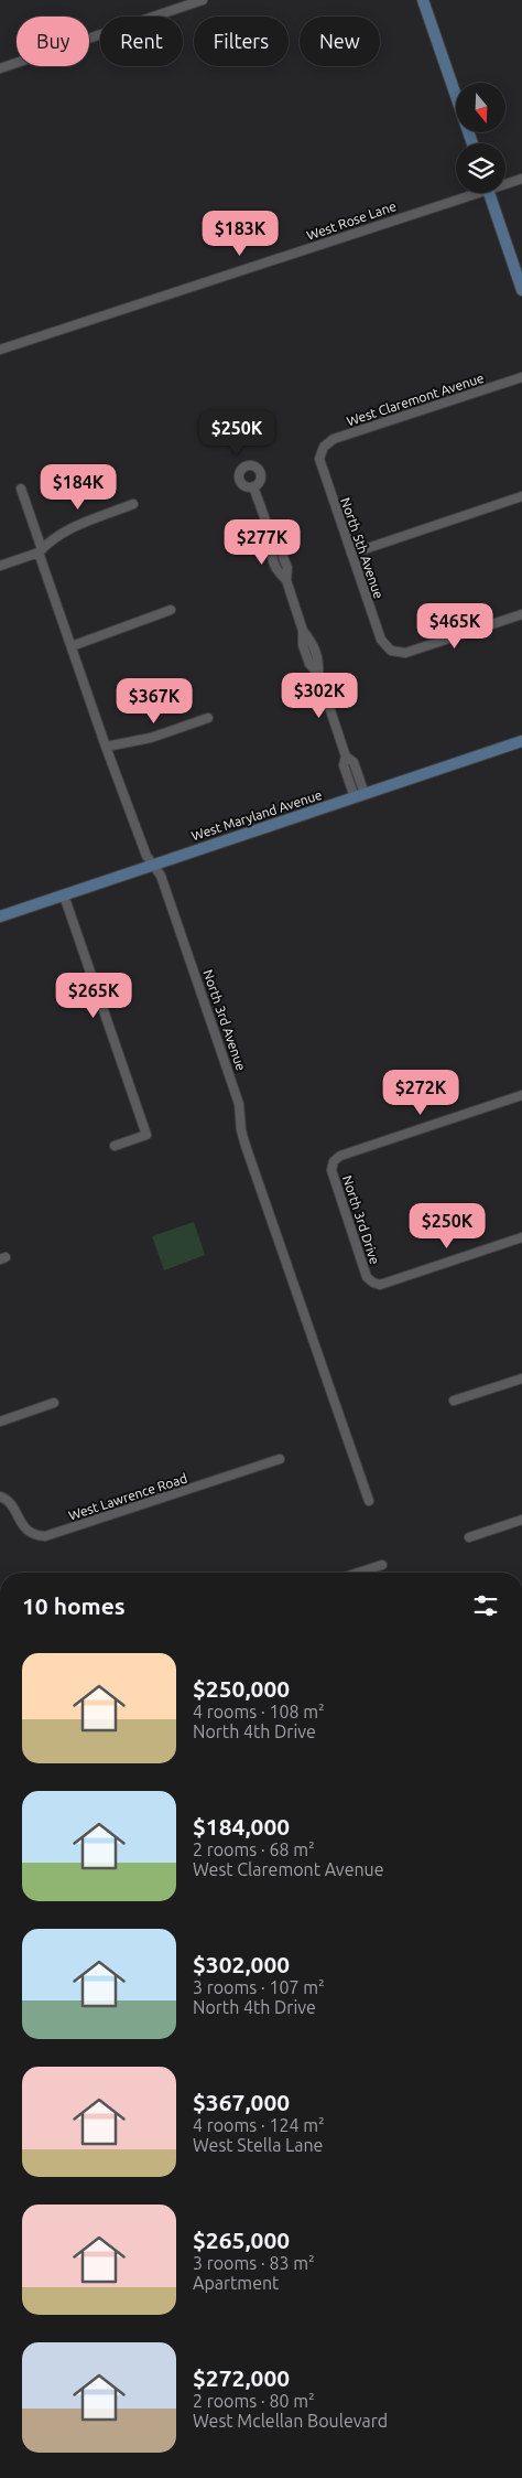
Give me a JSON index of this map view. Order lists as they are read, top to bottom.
{
  "streets": {
    "street": [
      "West Rose Lane",
      "West Claremont Avenue",
      "North 5th Avenue",
      "West Maryland Avenue",
      "North 3rd Avenue",
      "North 3rd Drive",
      "West Lawrence Road"
    ]
  },
  "crossings": [
    ["West Claremont Avenue", "North 5th Avenue"],
    ["West Maryland Avenue", "North 3rd Avenue"]
  ],
  "north": "bottom",
  "page": {
    "chip": [
      "Buy",
      "Rent",
      "Filters",
      "New"
    ],
    "price": [
      "$183K",
      "$250K",
      "$184K",
      "$277K",
      "$465K",
      "$302K",
      "$367K",
      "$265K",
      "$272K",
      "$250K"
    ],
    "heading": "10 homes",
    "list": [
      {
        "name": "$250,000",
        "note": "4 rooms · 108 m² · North 4th Drive"
      },
      {
        "name": "$184,000",
        "note": "2 rooms · 68 m² · West Claremont Avenue"
      },
      {
        "name": "$302,000",
        "note": "3 rooms · 107 m² · North 4th Drive"
      },
      {
        "name": "$367,000",
        "note": "4 rooms · 124 m² · West Stella Lane"
      },
      {
        "name": "$265,000",
        "note": "3 rooms · 83 m² · Apartment"
      },
      {
        "name": "$272,000",
        "note": "2 rooms · 80 m² · West Mclellan Boulevard"
      }
    ]
  }
}
